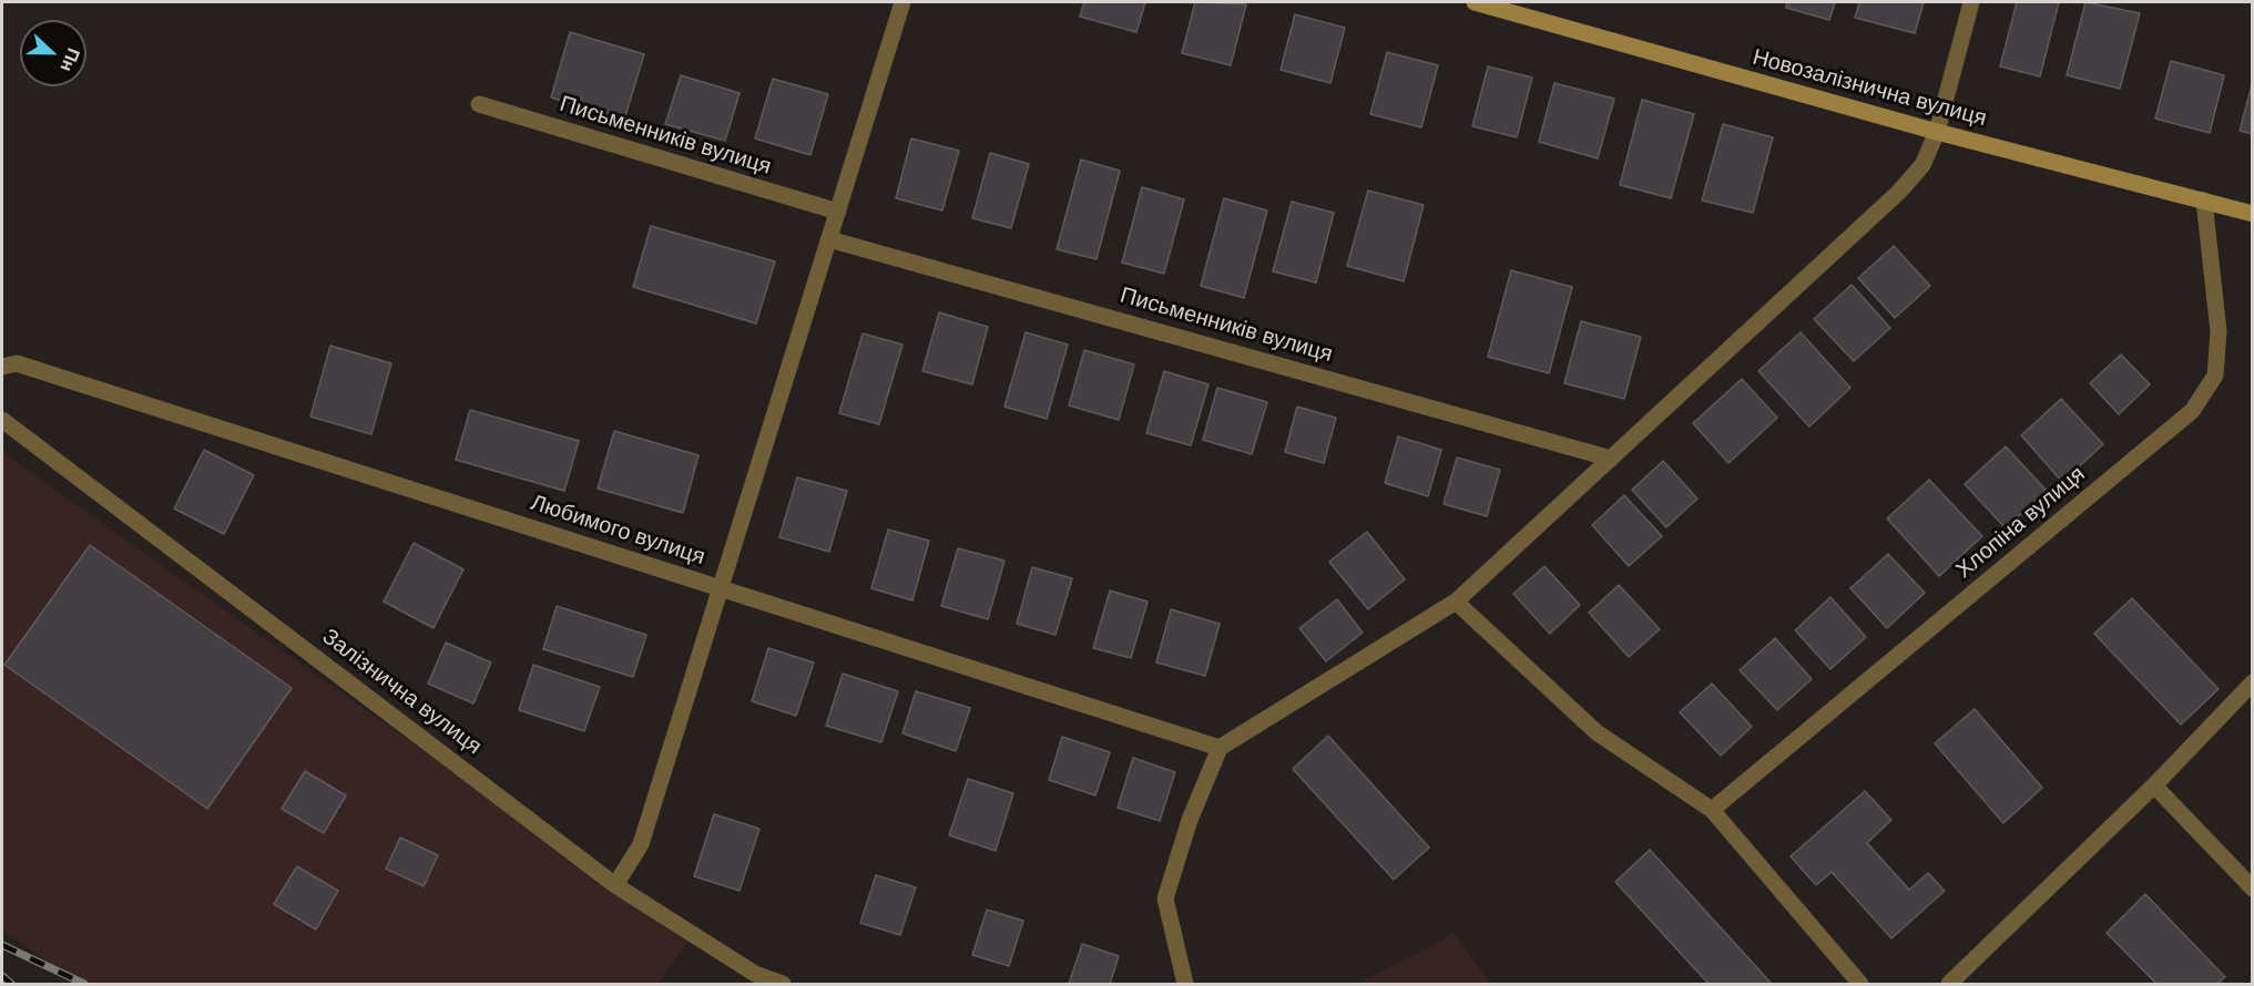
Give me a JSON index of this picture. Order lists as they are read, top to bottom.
{
  "streets": {
    "main road": ["Новозалізнична вулиця"],
    "street": [
      "Письменників вулиця",
      "Хлопіна вулиця",
      "Любимого вулиця",
      "Залізнична вулиця"
    ]
  },
  "crossings": [
    ["Новозалізнична вулиця", "Хлопіна вулиця"]
  ],
  "north": "right"
}
